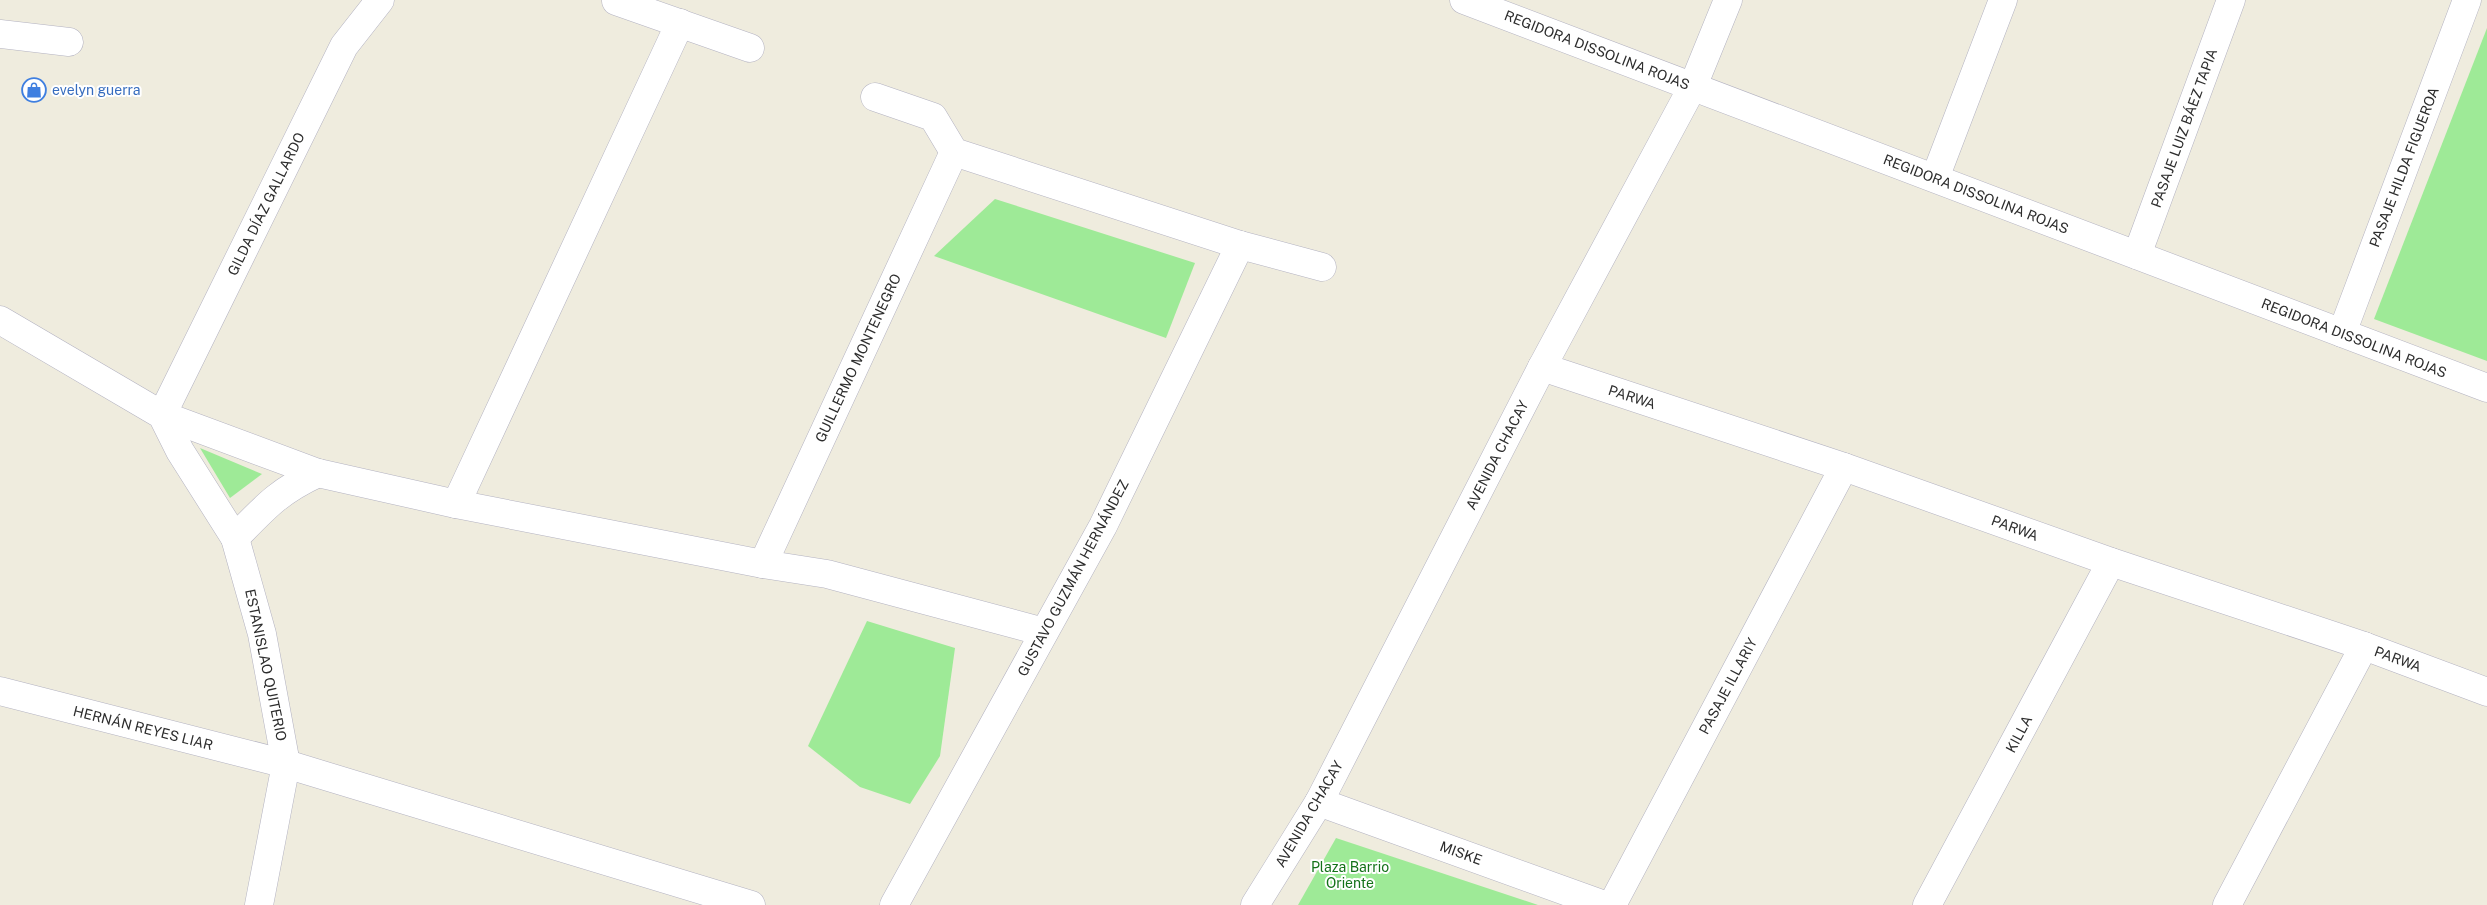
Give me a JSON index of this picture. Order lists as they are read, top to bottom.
{
  "streets": {
    "street": [
      "REGIDORA DISSOLINA ROJAS",
      "PASAJE LUIZ BÁEZ TAPIA",
      "PASAJE HILDA FIGUEROA",
      "GILDA DÍAZ GALLARDO",
      "GUILLERMO MONTENEGRO",
      "PARWA",
      "AVENIDA CHACAY",
      "GUSTAVO GUZMÁN HERNÁNDEZ",
      "ESTANISLAO QUITERIO",
      "PASAJE ILLARIY",
      "HERNÁN REYES LIAR",
      "KILLA",
      "MISKE"
    ]
  },
  "crossings": [
    ["REGIDORA DISSOLINA ROJAS", "PASAJE LUIZ BÁEZ TAPIA"],
    ["REGIDORA DISSOLINA ROJAS", "PASAJE HILDA FIGUEROA"],
    ["REGIDORA DISSOLINA ROJAS", "AVENIDA CHACAY"],
    ["GILDA DÍAZ GALLARDO", "ESTANISLAO QUITERIO"],
    ["PARWA", "AVENIDA CHACAY"],
    ["PARWA", "PASAJE ILLARIY"],
    ["PARWA", "KILLA"],
    ["AVENIDA CHACAY", "MISKE"],
    ["ESTANISLAO QUITERIO", "HERNÁN REYES LIAR"]
  ],
  "parks": ["Plaza Barrio Oriente"],
  "places": {
    "shop": ["evelyn guerra"]
  }
}
